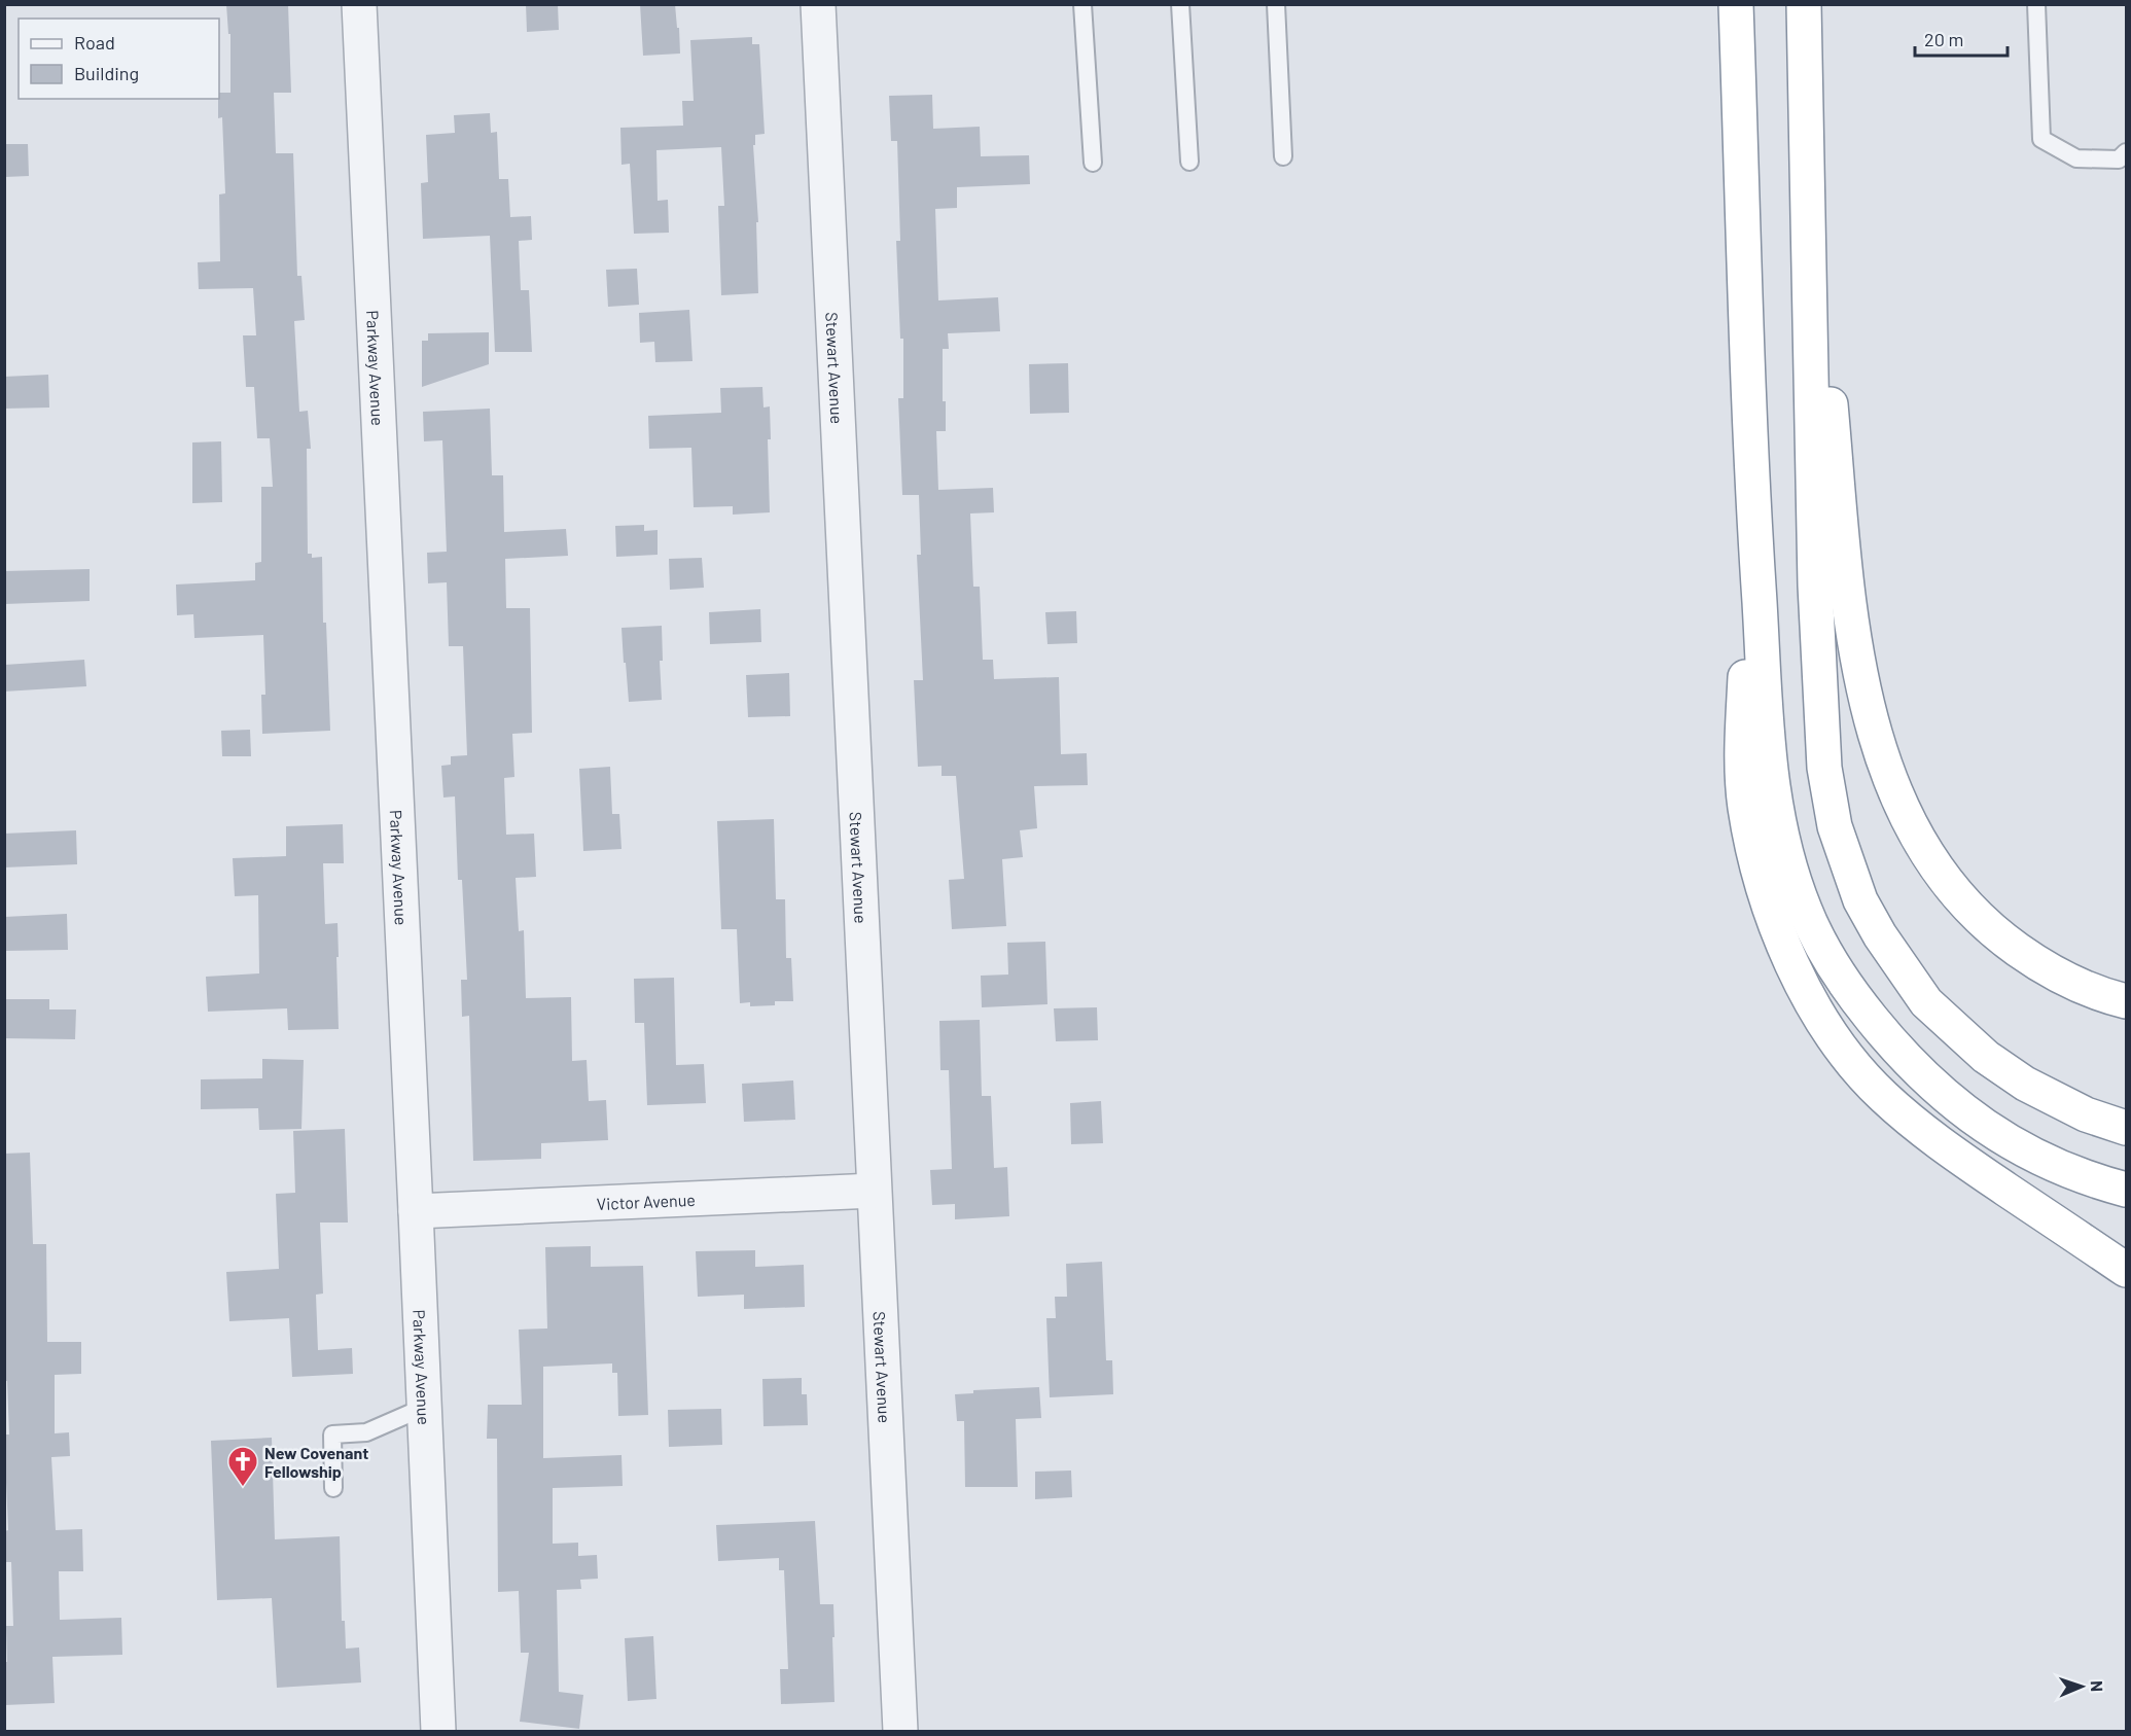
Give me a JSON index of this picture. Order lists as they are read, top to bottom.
{
  "streets": {
    "street": ["Parkway Avenue", "Stewart Avenue", "Victor Avenue"]
  },
  "crossings": [
    ["Parkway Avenue", "Victor Avenue"],
    ["Stewart Avenue", "Victor Avenue"]
  ],
  "places": {
    "church": ["New Covenant Fellowship"]
  },
  "legend": ["Road", "Building"],
  "scale_bar": "20 m",
  "north": "right"
}
